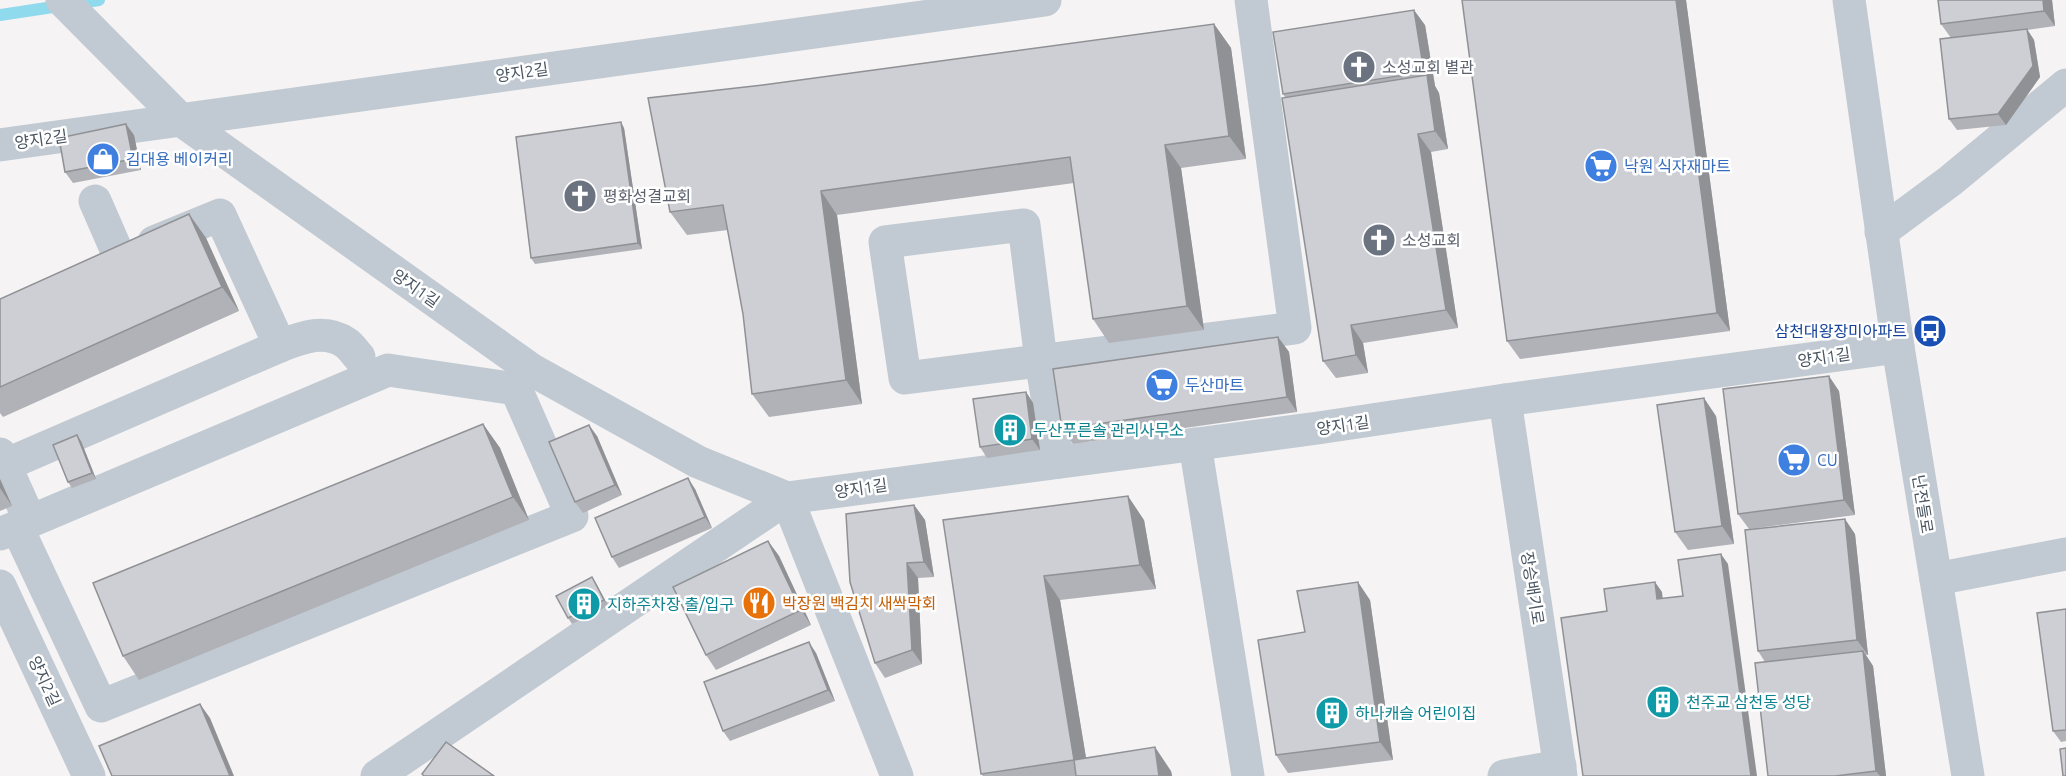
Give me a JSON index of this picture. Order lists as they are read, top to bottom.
{
  "streets": {
    "street": [
      "양지2길",
      "양지1길",
      "난전들로",
      "장승배기로"
    ]
  },
  "crossings": [
    ["양지2길", "양지1길"],
    ["양지1길", "난전들로"],
    ["양지1길", "장승배기로"]
  ],
  "places": {
    "church": ["소성교회 별관", "평화성결교회", "소성교회"],
    "shop": ["김대용 베이커리"],
    "supermarket": ["낙원 식자재마트", "두산마트", "CU"],
    "bus stop": ["삼천대왕장미아파트"],
    "building": [
      "두산푸른솔 관리사무소",
      "지하주차장 출/입구",
      "천주교 삼천동 성당",
      "하나캐슬 어린이집"
    ],
    "restaurant": ["박장원 백김치 새싹막회"]
  }
}
